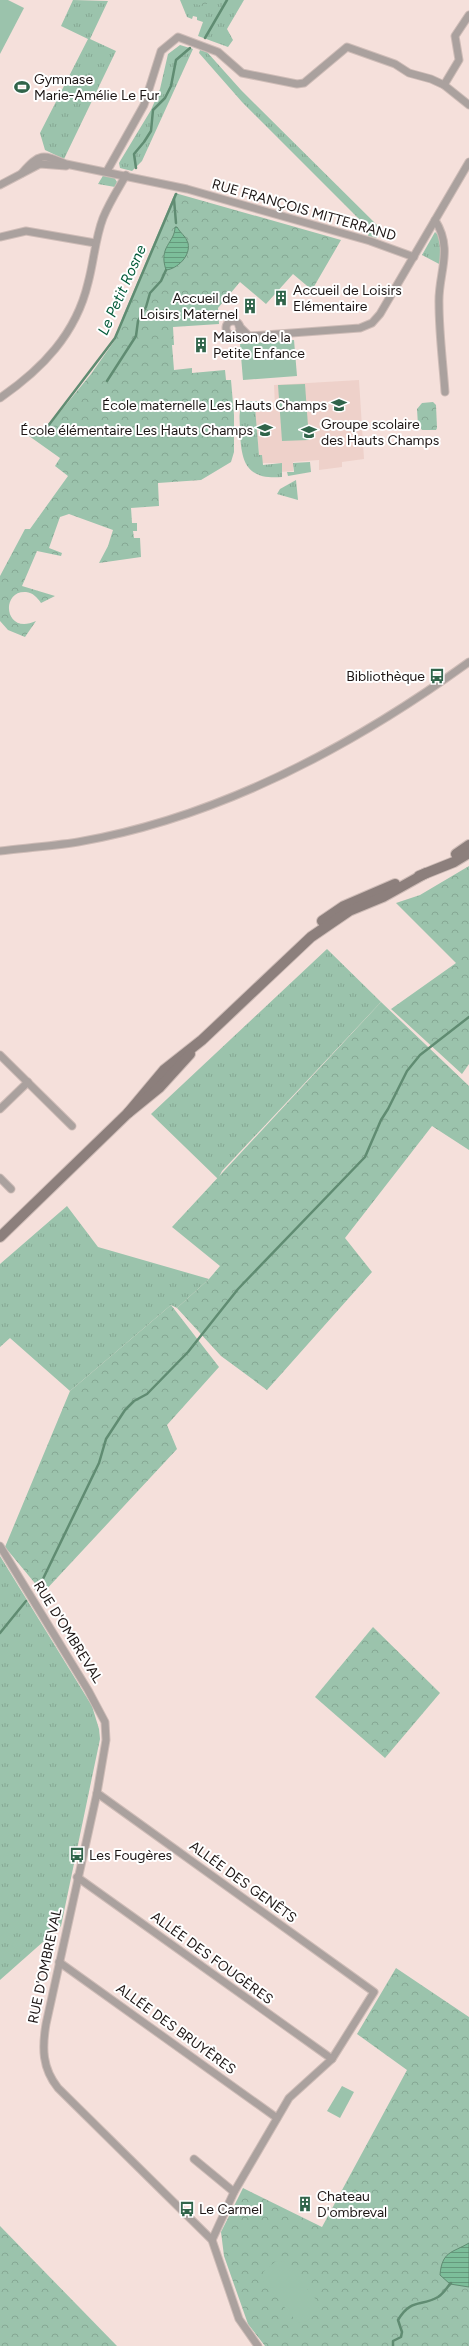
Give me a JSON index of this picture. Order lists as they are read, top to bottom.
{
  "streets": {
    "street": [
      "RUE FRANÇOIS MITTERRAND",
      "RUE D'OMBREVAL",
      "ALLÉE DES GENÊTS",
      "ALLÉE DES FOUGÈRES",
      "ALLÉE DES BRUYÈRES"
    ]
  },
  "crossings": [
    ["RUE D'OMBREVAL", "ALLÉE DES GENÊTS"],
    ["RUE D'OMBREVAL", "ALLÉE DES FOUGÈRES"],
    ["RUE D'OMBREVAL", "ALLÉE DES BRUYÈRES"],
    ["ALLÉE DES GENÊTS", "ALLÉE DES FOUGÈRES"]
  ],
  "water": ["Le Petit Rosne"],
  "places": {
    "sports": ["Gymnase Marie-Amélie Le Fur"],
    "building": [
      "Accueil de Loisirs Elémentaire",
      "Accueil de Loisirs Maternel",
      "Maison de la Petite Enfance",
      "Chateau D'ombreval"
    ],
    "school or university": ["École maternelle Les Hauts Champs", "École élémentaire Les Hauts Champs", "Groupe scolaire des Hauts Champs"],
    "bus stop": ["Bibliothèque", "Les Fougères", "Le Carmel"]
  }
}
